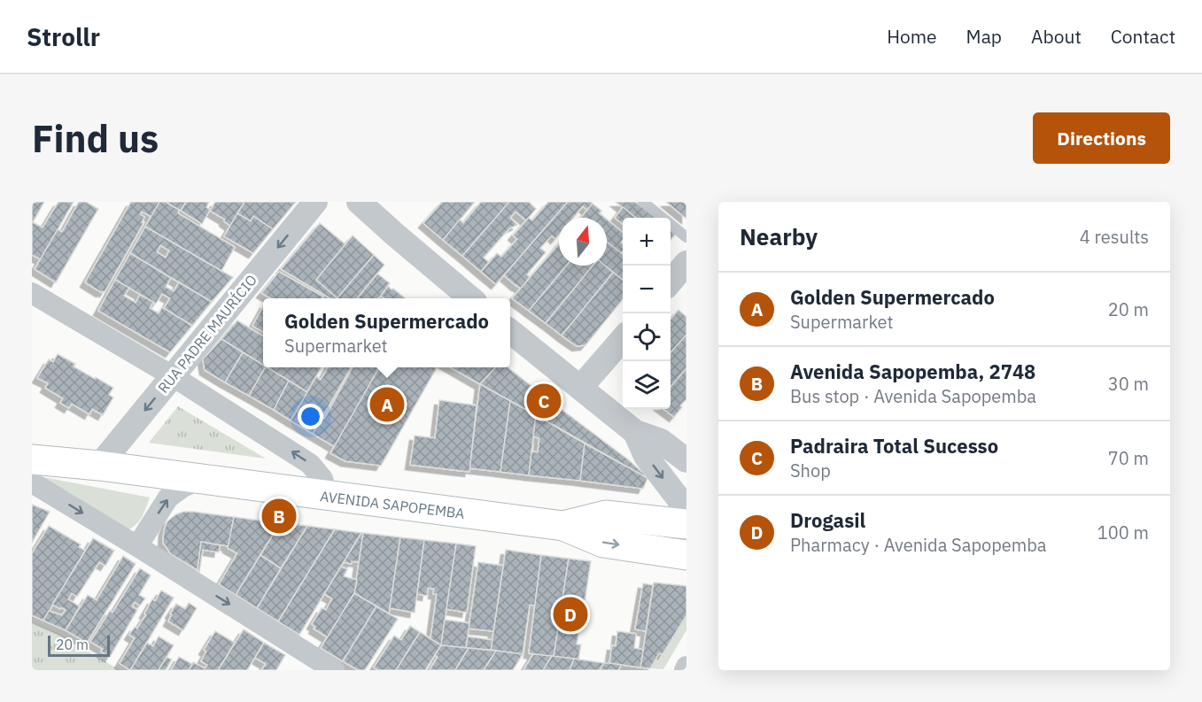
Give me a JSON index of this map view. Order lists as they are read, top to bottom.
{
  "streets": {
    "main road": ["AVENIDA SAPOPEMBA"],
    "street": ["RUA PADRE MAURÍCIO"]
  },
  "crossings": [
    ["RUA PADRE MAURÍCIO", "AVENIDA SAPOPEMBA"]
  ],
  "one_way": ["RUA PADRE MAURÍCIO"],
  "scale_bar": "20 m",
  "north": "top",
  "page": {
    "header": "Strollr",
    "nav": [
      "Home",
      "Map",
      "About",
      "Contact"
    ],
    "buttons": "Directions",
    "title": "Find us",
    "heading": ["Nearby", "4 results"],
    "map_buttons": ["+", "−"],
    "list": [
      {
        "mark": "A",
        "name": "Golden Supermercado",
        "note": "Supermarket",
        "value": "20 m"
      },
      {
        "mark": "B",
        "name": "Avenida Sapopemba, 2748",
        "note": "Bus stop · Avenida Sapopemba",
        "value": "30 m"
      },
      {
        "mark": "C",
        "name": "Padraira Total Sucesso",
        "note": "Shop",
        "value": "70 m"
      },
      {
        "mark": "D",
        "name": "Drogasil",
        "note": "Pharmacy · Avenida Sapopemba",
        "value": "100 m"
      }
    ],
    "popup": ["Golden Supermercado", "Supermarket"],
    "pins": [
      "C",
      "A",
      "B",
      "D"
    ],
    "scale": "20 m"
  }
}
